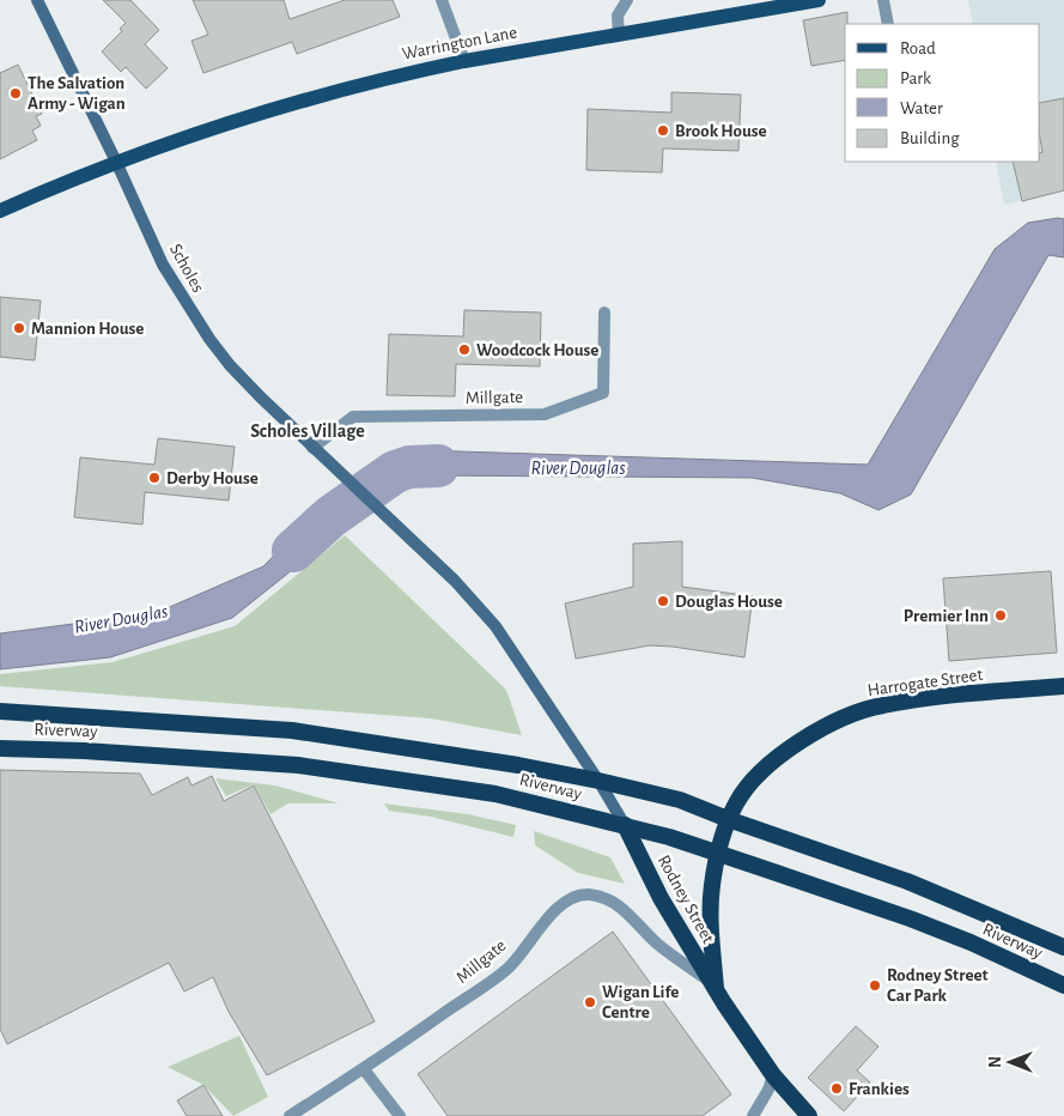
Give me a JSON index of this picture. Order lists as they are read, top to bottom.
{
  "streets": {
    "highway": ["Harrogate Street", "Riverway", "Rodney Street"],
    "main road": ["Warrington Lane", "Scholes"],
    "street": ["Millgate"]
  },
  "crossings": [
    ["Warrington Lane", "Scholes"],
    ["Scholes", "Millgate"],
    ["Scholes", "Riverway"],
    ["Millgate", "Rodney Street"],
    ["Harrogate Street", "Riverway"],
    ["Harrogate Street", "Rodney Street"],
    ["Riverway", "Rodney Street"]
  ],
  "districts": ["Scholes Village"],
  "water": ["River Douglas"],
  "places": [
    "The Salvation Army - Wigan",
    "Brook House",
    "Mannion House",
    "Woodcock House",
    "Derby House",
    "Douglas House",
    "Premier Inn",
    "Rodney Street Car Park",
    "Wigan Life Centre",
    "Frankies"
  ],
  "legend": [
    "Road",
    "Park",
    "Water",
    "Building"
  ],
  "north": "left"
}
